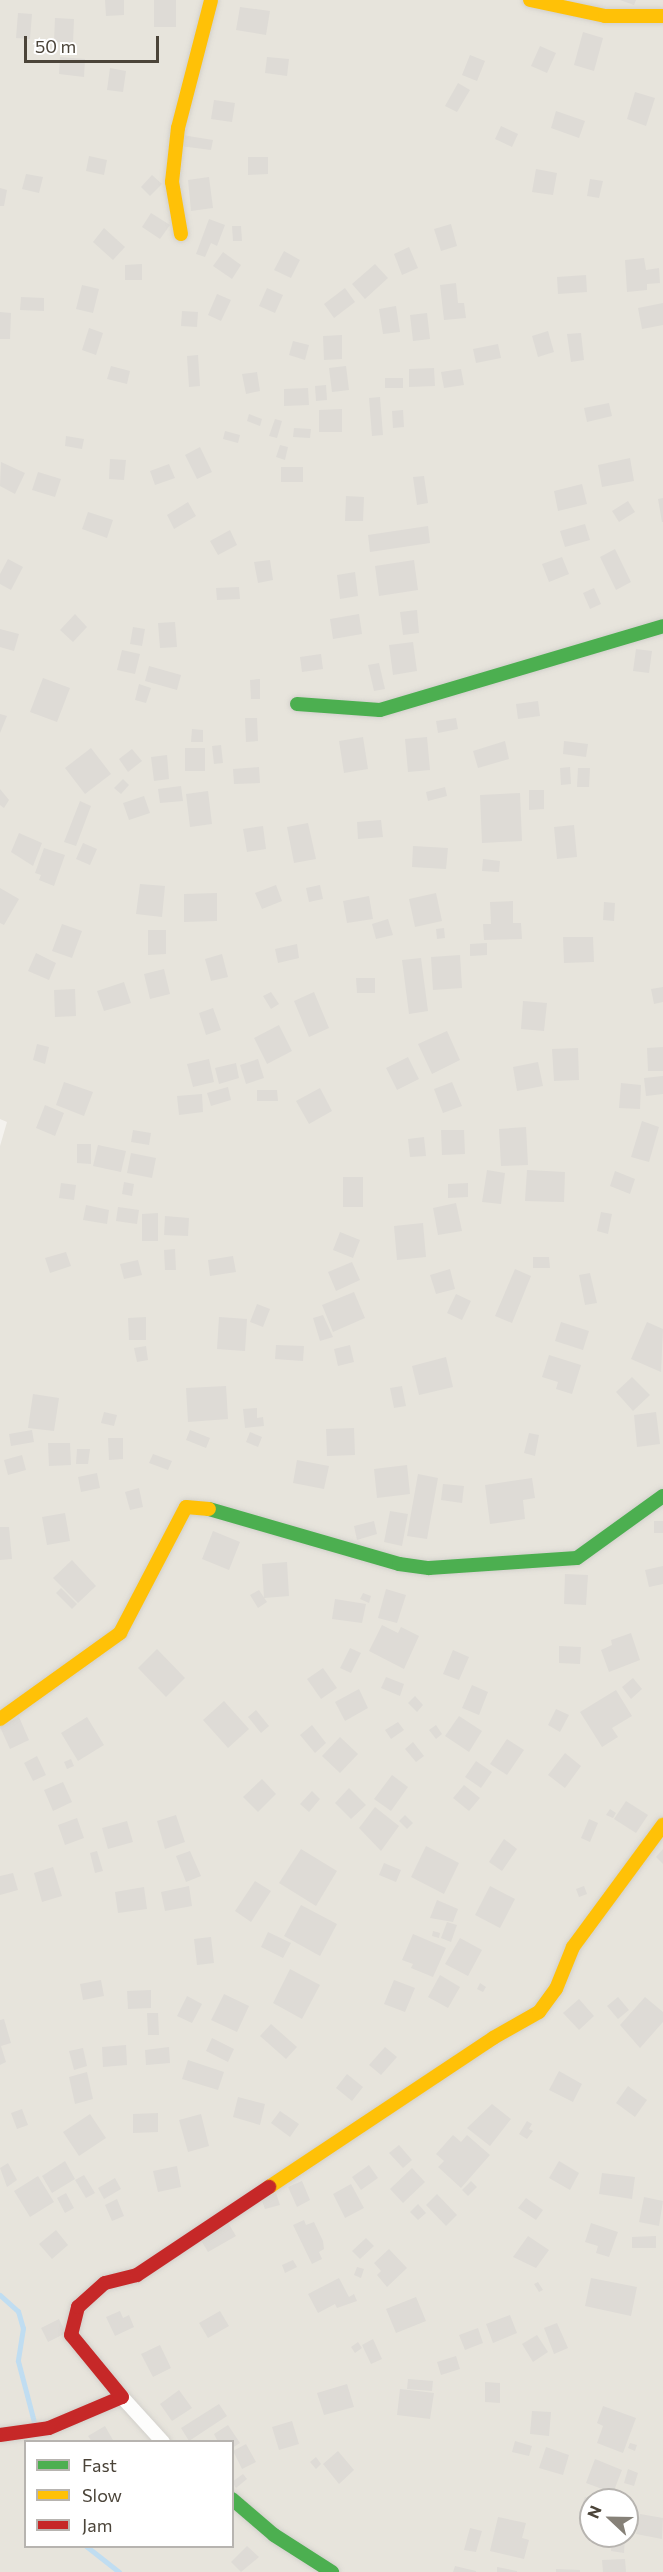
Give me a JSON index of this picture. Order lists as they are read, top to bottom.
{
  "legend": ["Fast", "Slow", "Jam"],
  "scale_bar": "50 m",
  "north": "left"
}
